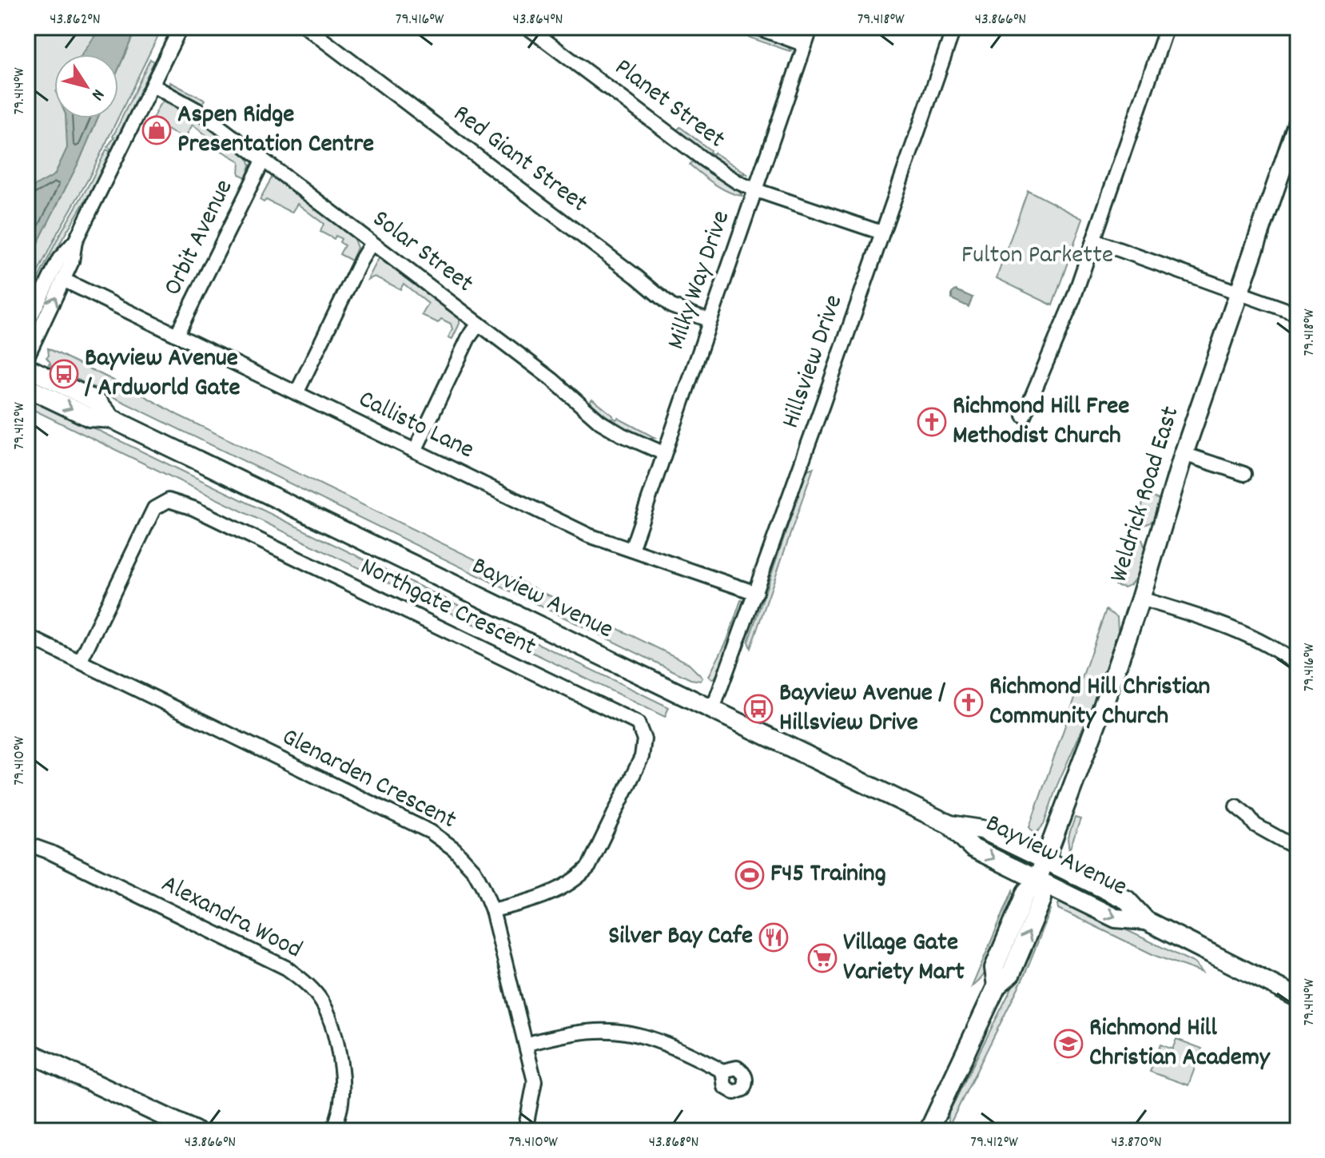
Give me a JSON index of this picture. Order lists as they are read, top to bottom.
{
  "streets": {
    "main road": ["Weldrick Road East", "Bayview Avenue"],
    "street": [
      "Planet Street",
      "Red Giant Street",
      "Orbit Avenue",
      "Solar Street",
      "Milky Way Drive",
      "Hillsview Drive",
      "Callisto Lane",
      "Northgate Crescent",
      "Glenarden Crescent",
      "Alexandra Wood"
    ]
  },
  "crossings": [
    ["Planet Street", "Milky Way Drive"],
    ["Planet Street", "Hillsview Drive"],
    ["Red Giant Street", "Milky Way Drive"],
    ["Orbit Avenue", "Solar Street"],
    ["Orbit Avenue", "Callisto Lane"],
    ["Solar Street", "Milky Way Drive"],
    ["Milky Way Drive", "Callisto Lane"],
    ["Hillsview Drive", "Callisto Lane"],
    ["Hillsview Drive", "Bayview Avenue"],
    ["Weldrick Road East", "Bayview Avenue"],
    ["Northgate Crescent", "Glenarden Crescent"]
  ],
  "parks": ["Fulton Parkette"],
  "places": {
    "shop": ["Aspen Ridge Presentation Centre"],
    "bus stop": ["Bayview Avenue / Ardworld Gate", "Bayview Avenue / Hillsview Drive"],
    "church": ["Richmond Hill Free Methodist Church", "Richmond Hill Christian Community Church"],
    "sports": ["F45 Training"],
    "restaurant": ["Silver Bay Cafe"],
    "supermarket": ["Village Gate Variety Mart"],
    "school or university": ["Richmond Hill Christian Academy"]
  },
  "north": "bottom right",
  "coordinates": [
    "43.862°N",
    "79.416°W",
    "43.864°N",
    "79.418°W",
    "43.866°N",
    "79.414°W",
    "79.412°W",
    "79.410°W",
    "43.868°N",
    "43.870°N"
  ]
}
